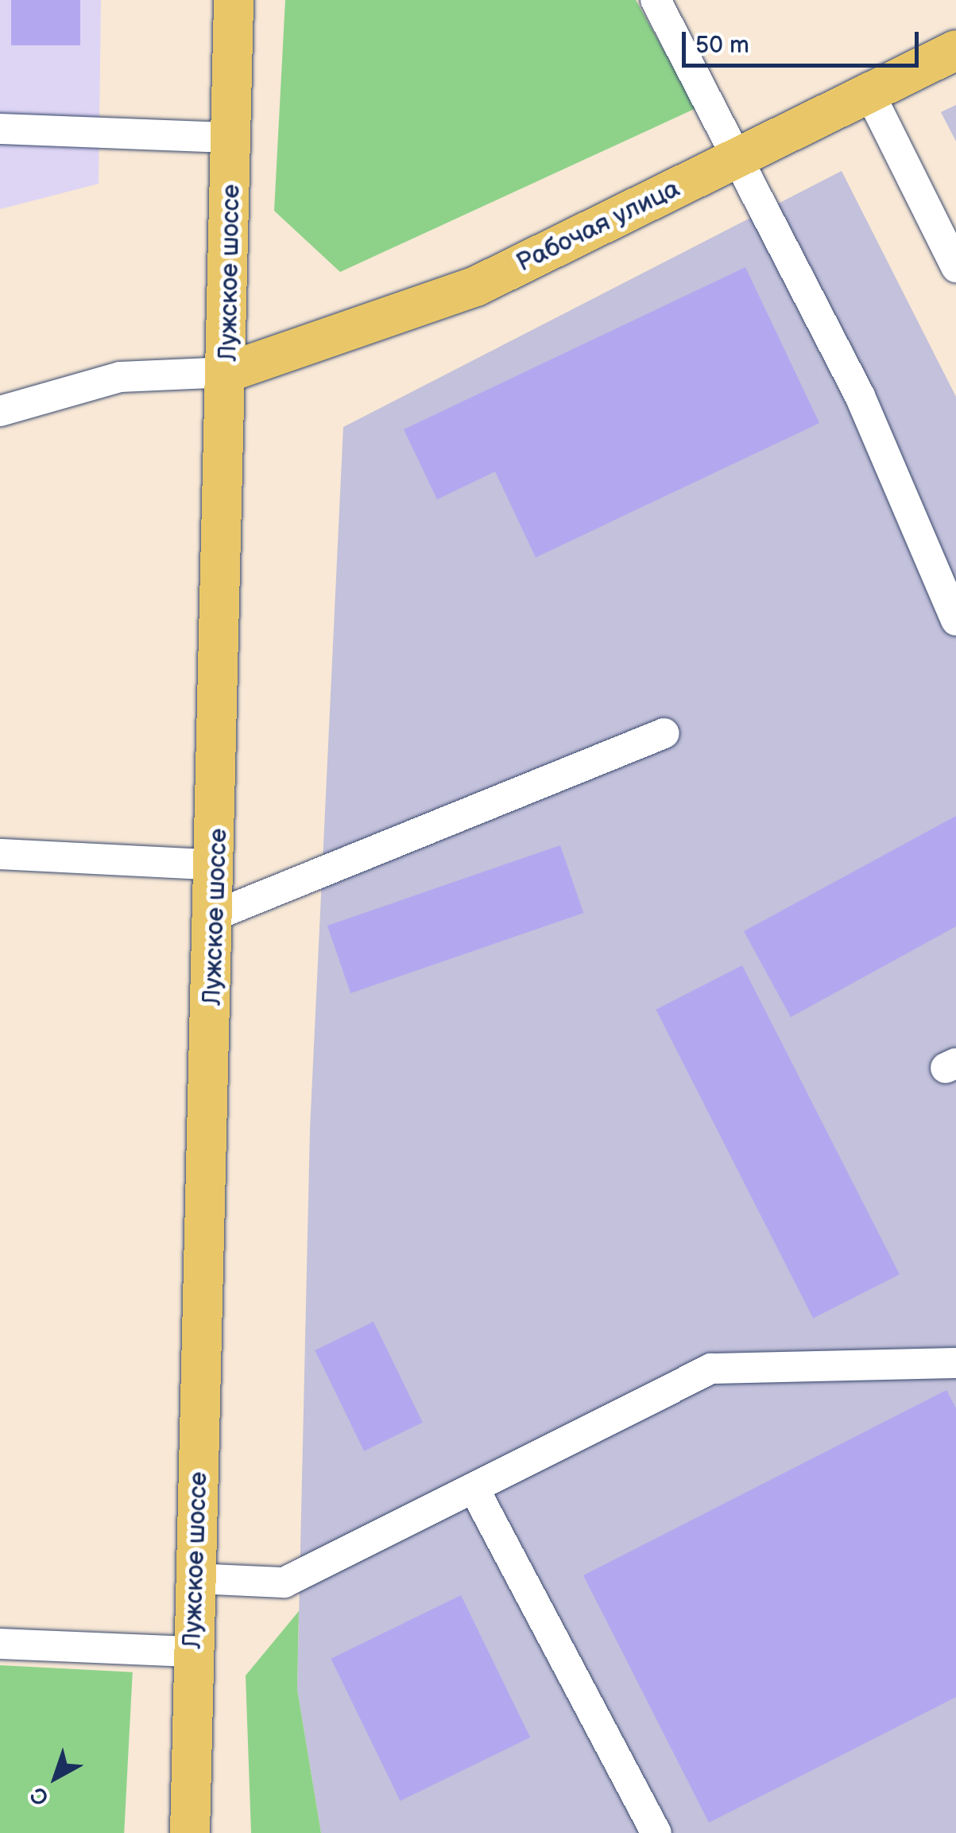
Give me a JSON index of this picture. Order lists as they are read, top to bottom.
{
  "streets": {
    "main road": ["Рабочая улица", "Лужское шоссе"]
  },
  "crossings": [
    ["Рабочая улица", "Лужское шоссе"]
  ],
  "scale_bar": "50 m",
  "north": "bottom left"
}
